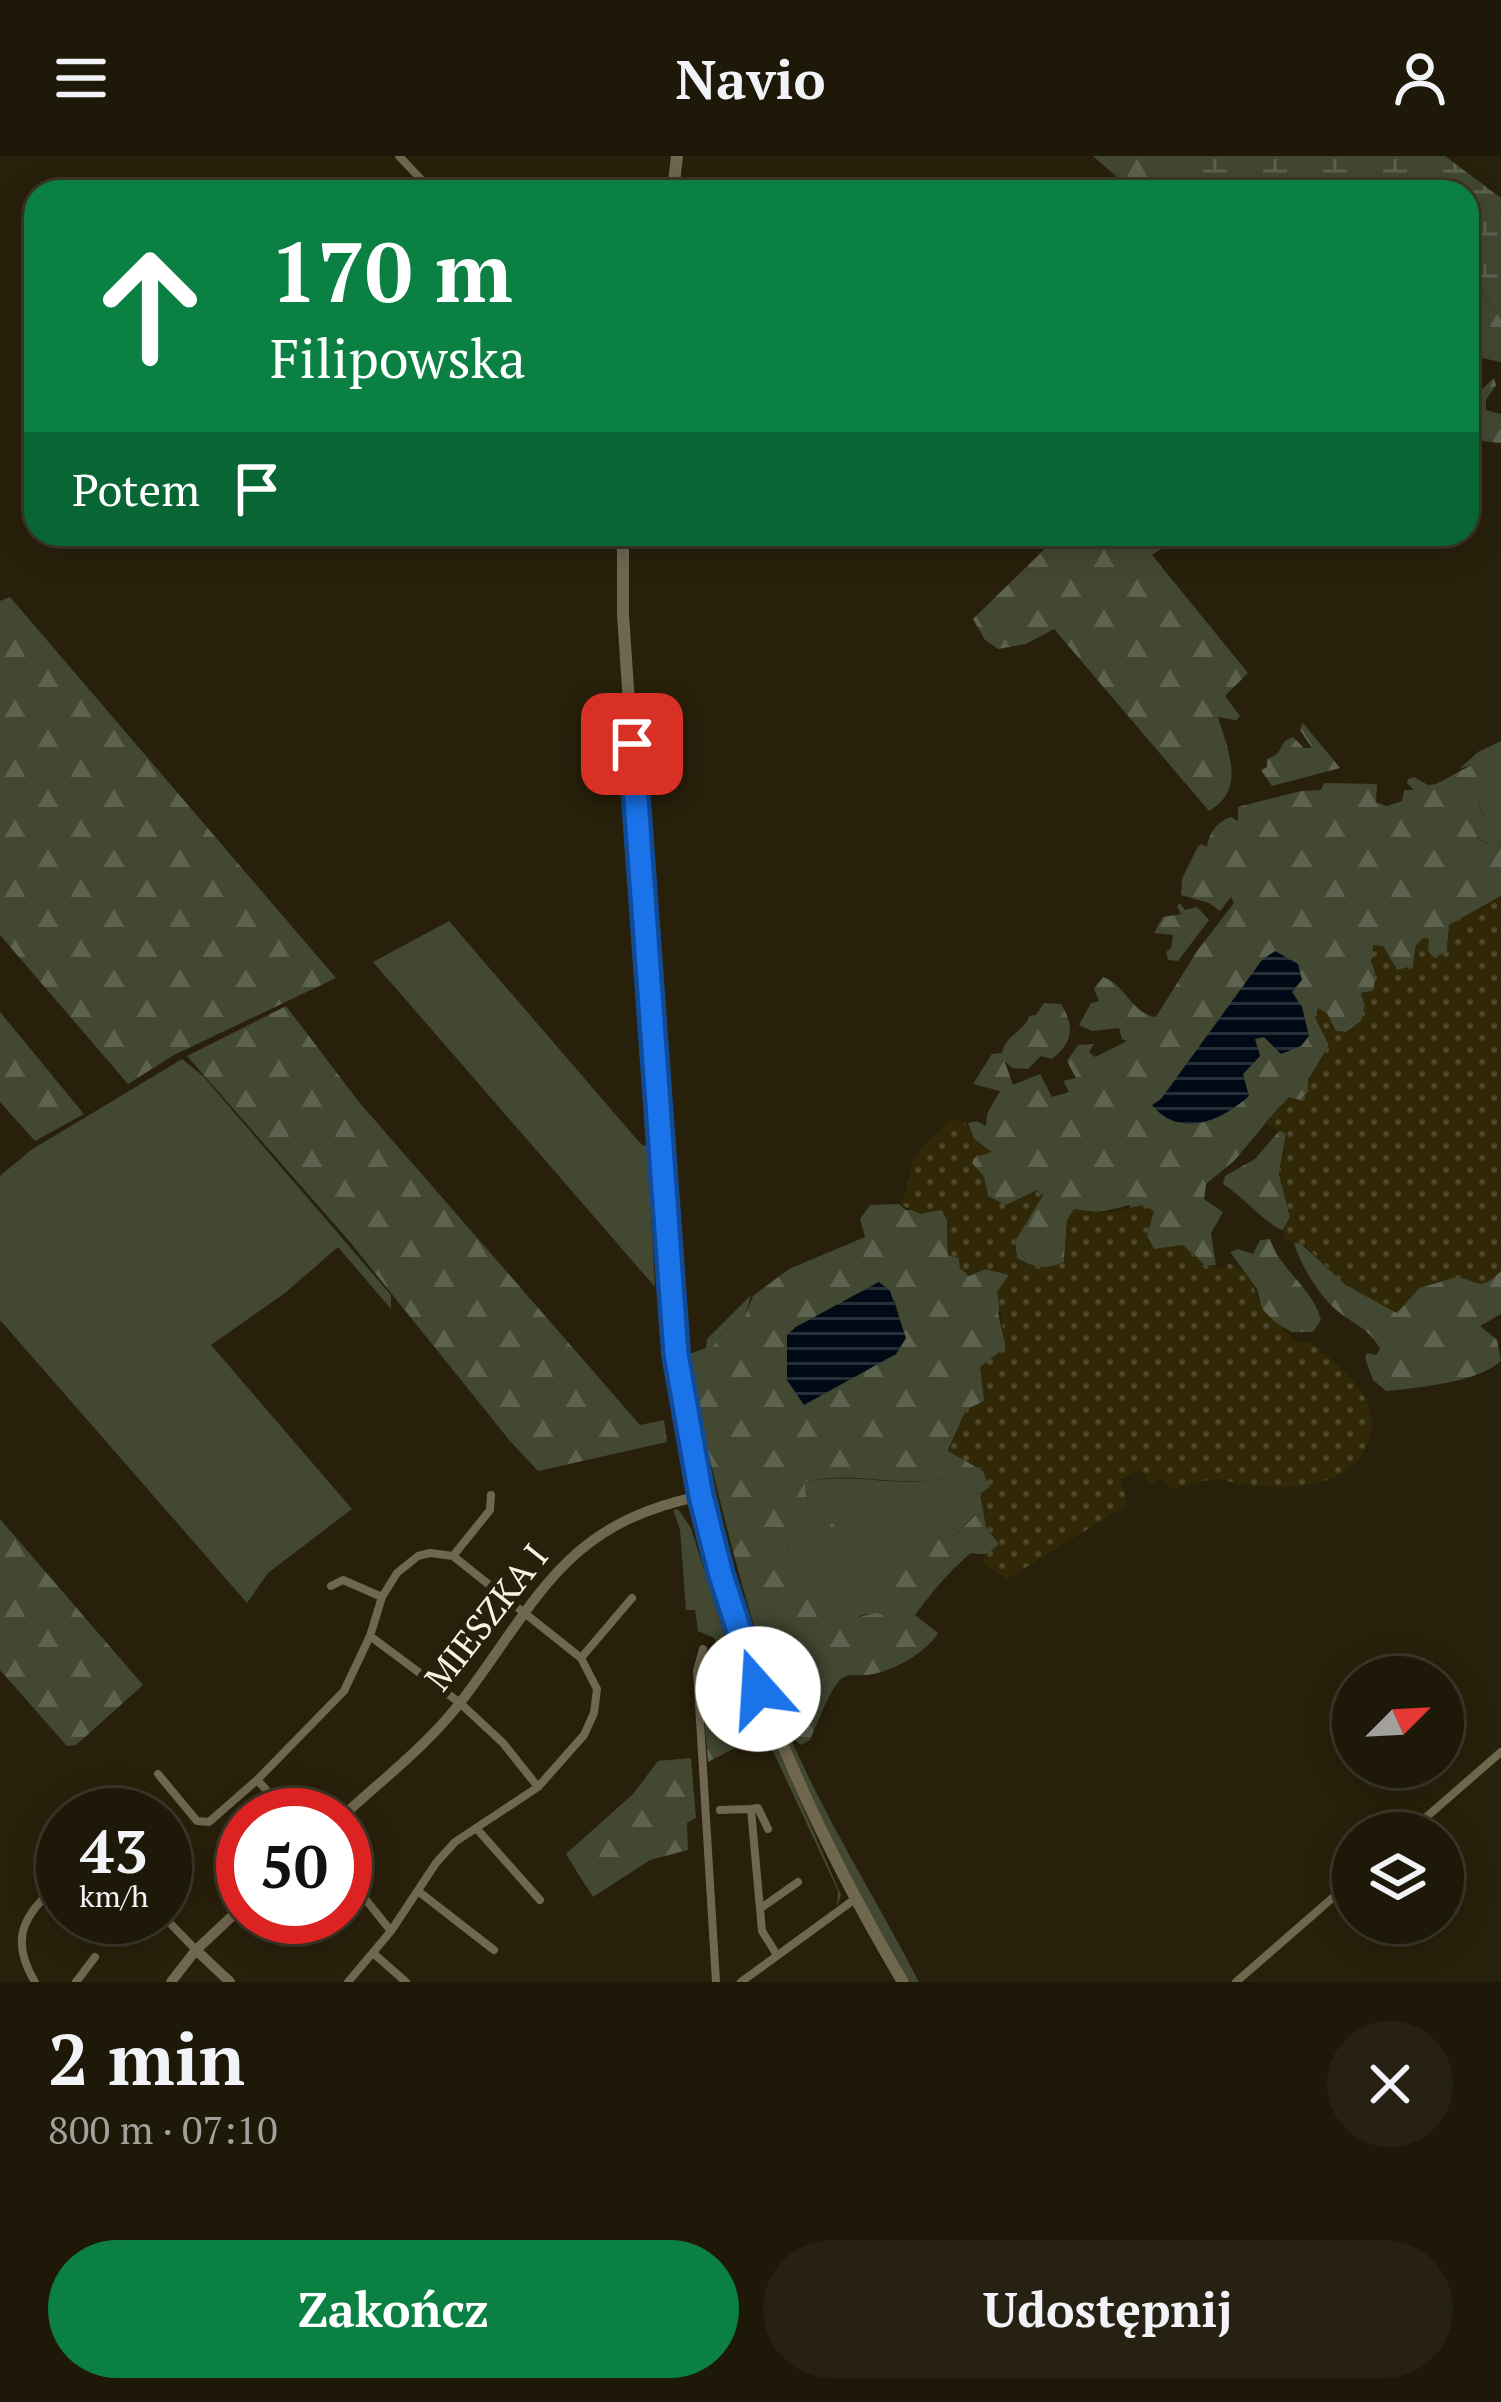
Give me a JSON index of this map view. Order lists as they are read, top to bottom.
{
  "streets": {
    "street": ["MIESZKA I"]
  },
  "north": "top right",
  "page": {
    "header": "Navio",
    "turn": ["170 m", "Filipowska"],
    "then": "Potem",
    "speed": "43 km/h",
    "limit": "50",
    "heading": ["2 min", "800 m · 07:10"],
    "buttons": ["Zakończ", "Udostępnij"]
  }
}
